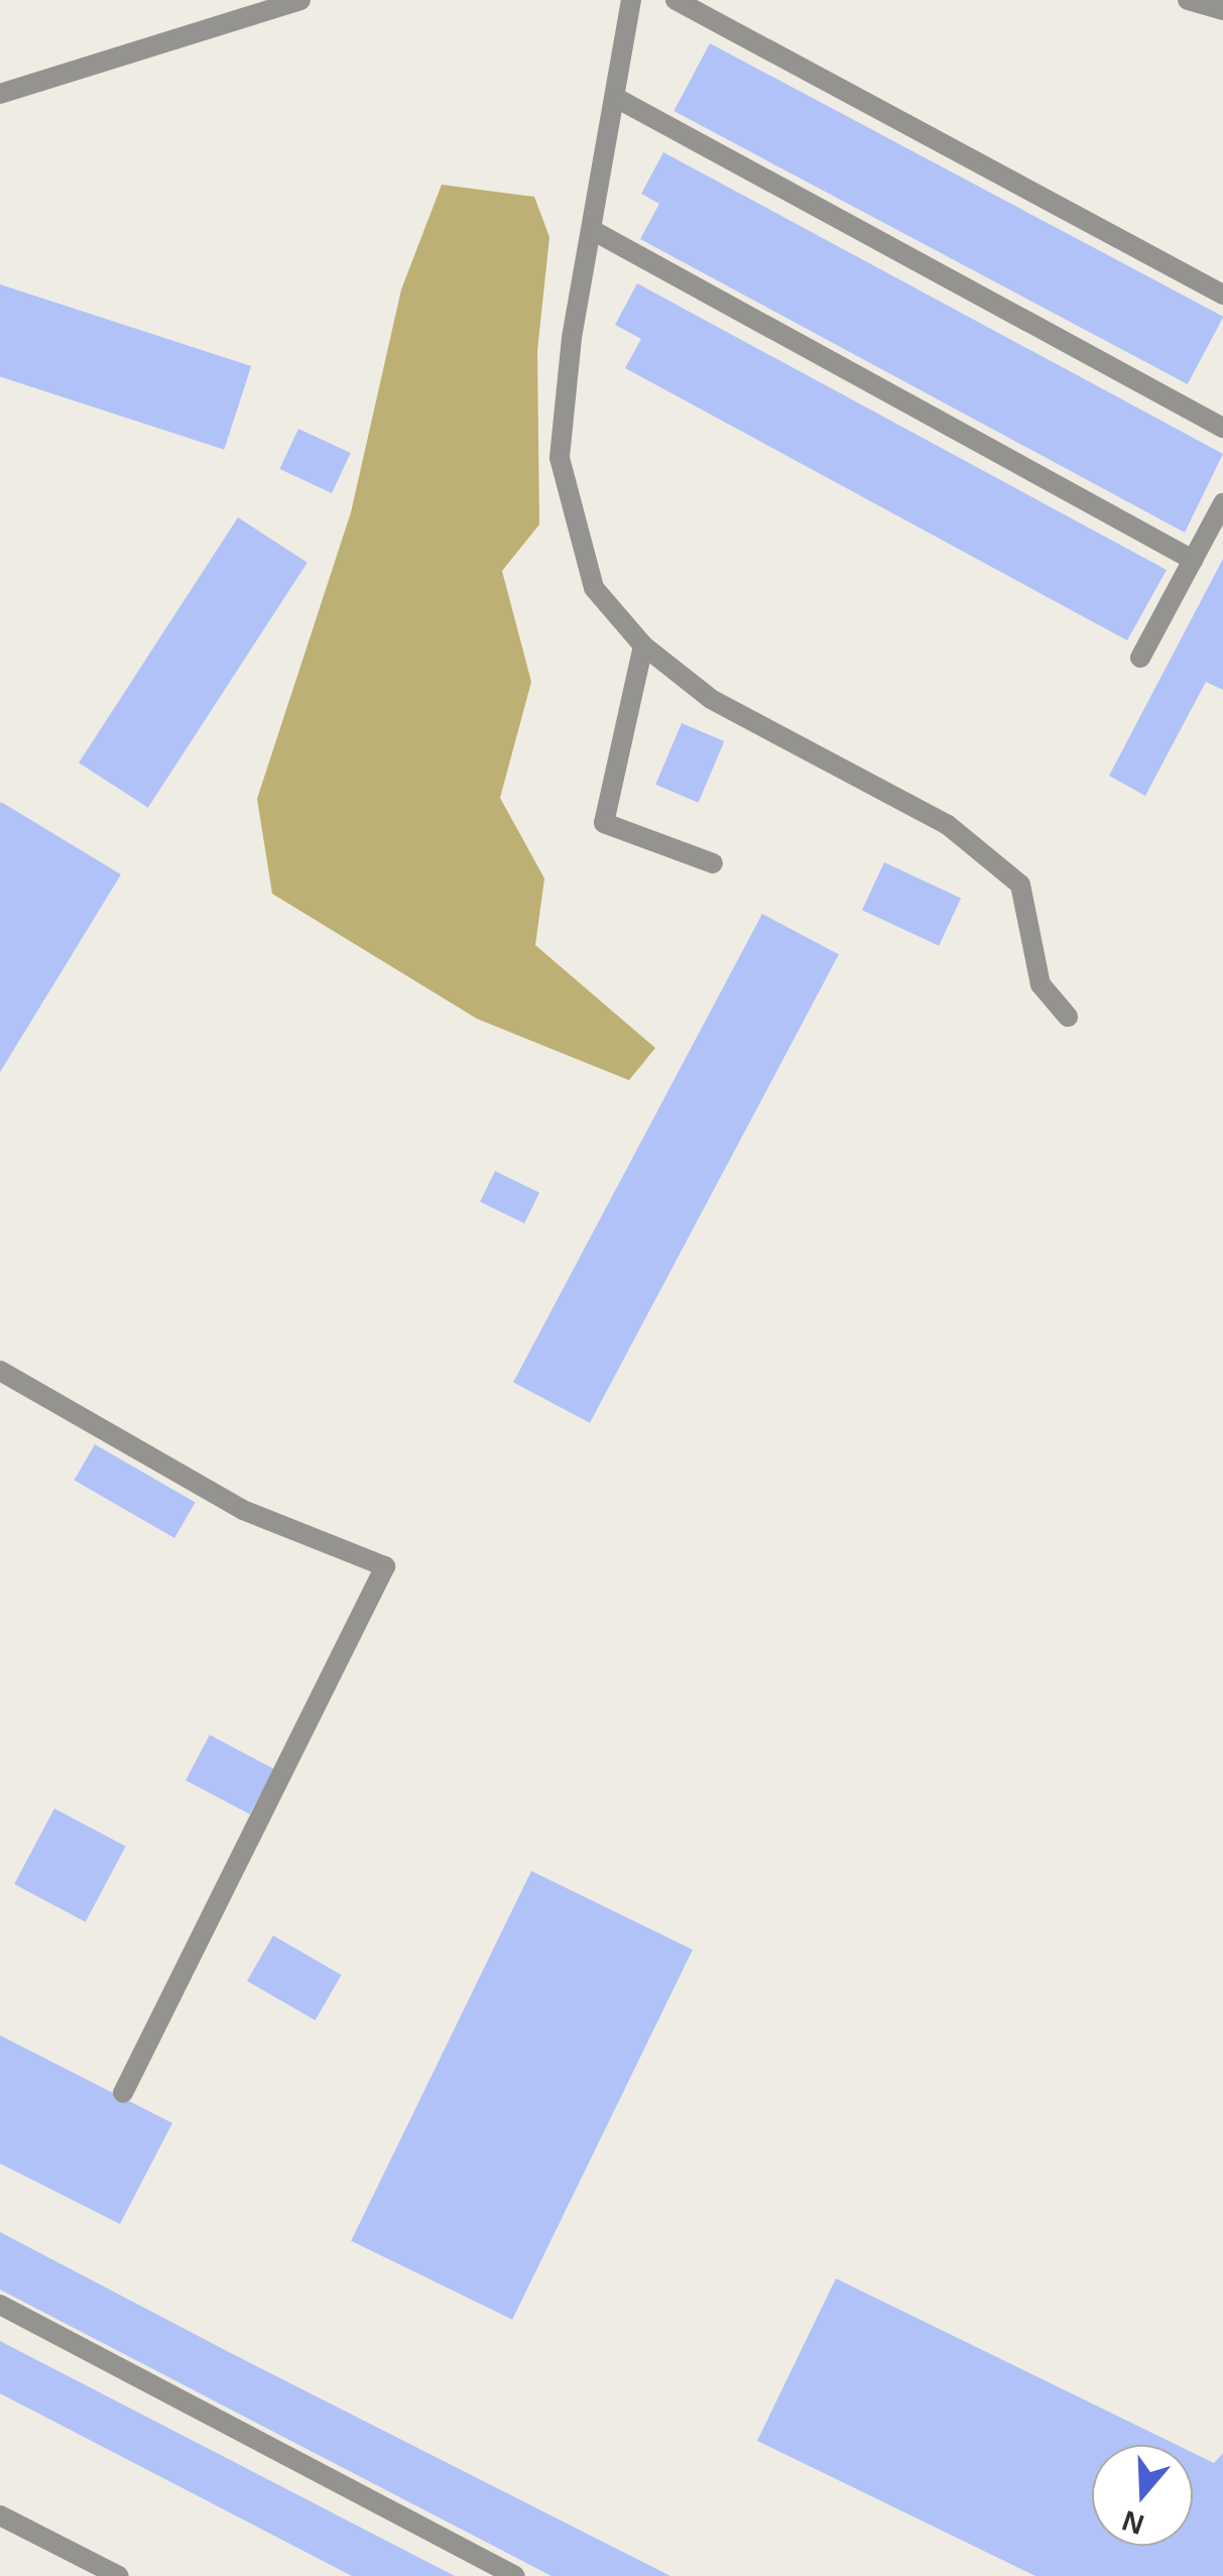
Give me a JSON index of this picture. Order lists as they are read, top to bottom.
{
  "north": "bottom"
}
